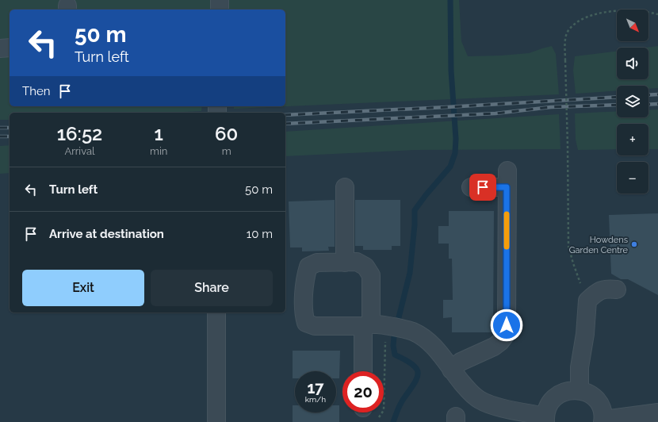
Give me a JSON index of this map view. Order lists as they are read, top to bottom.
{
  "places": ["Howdens Garden Centre"],
  "north": "bottom right",
  "page": {
    "map_buttons": ["+", "−"],
    "turn": ["50 m", "Turn left"],
    "then": "Then",
    "eta": [
      "16:52",
      "Arrival",
      "1",
      "min",
      "60",
      "m"
    ],
    "list": [
      {
        "name": "Turn left",
        "value": "50 m"
      },
      {
        "name": "Arrive at destination",
        "value": "10 m"
      }
    ],
    "buttons": ["Exit", "Share"],
    "speed": "17 km/h",
    "limit": "20"
  }
}
